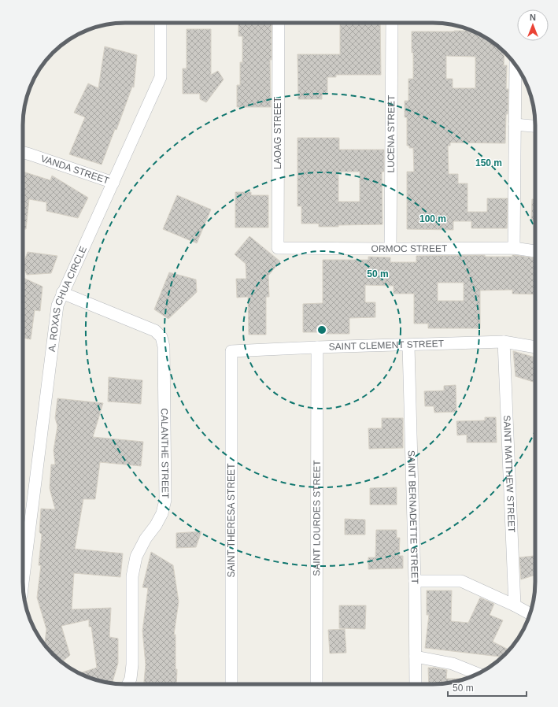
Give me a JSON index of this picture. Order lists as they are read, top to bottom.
{
  "streets": {
    "street": [
      "LAOAG STREET",
      "LUCENA STREET",
      "VANDA STREET",
      "ORMOC STREET",
      "A. ROXAS CHUA CIRCLE",
      "SAINT CLEMENT STREET",
      "CALANTHE STREET",
      "SAINT MATTHEW STREET",
      "SAINT BERNADETTE STREET",
      "SAINT LOURDES STREET",
      "SAINT THERESA STREET"
    ]
  },
  "crossings": [
    ["LAOAG STREET", "ORMOC STREET"],
    ["LUCENA STREET", "ORMOC STREET"],
    ["VANDA STREET", "A. ROXAS CHUA CIRCLE"],
    ["A. ROXAS CHUA CIRCLE", "CALANTHE STREET"],
    ["SAINT CLEMENT STREET", "SAINT MATTHEW STREET"],
    ["SAINT CLEMENT STREET", "SAINT BERNADETTE STREET"],
    ["SAINT CLEMENT STREET", "SAINT LOURDES STREET"],
    ["SAINT CLEMENT STREET", "SAINT THERESA STREET"]
  ],
  "scale_bar": "50 m",
  "north": "top",
  "rings": ["150 m", "100 m", "50 m"]
}
